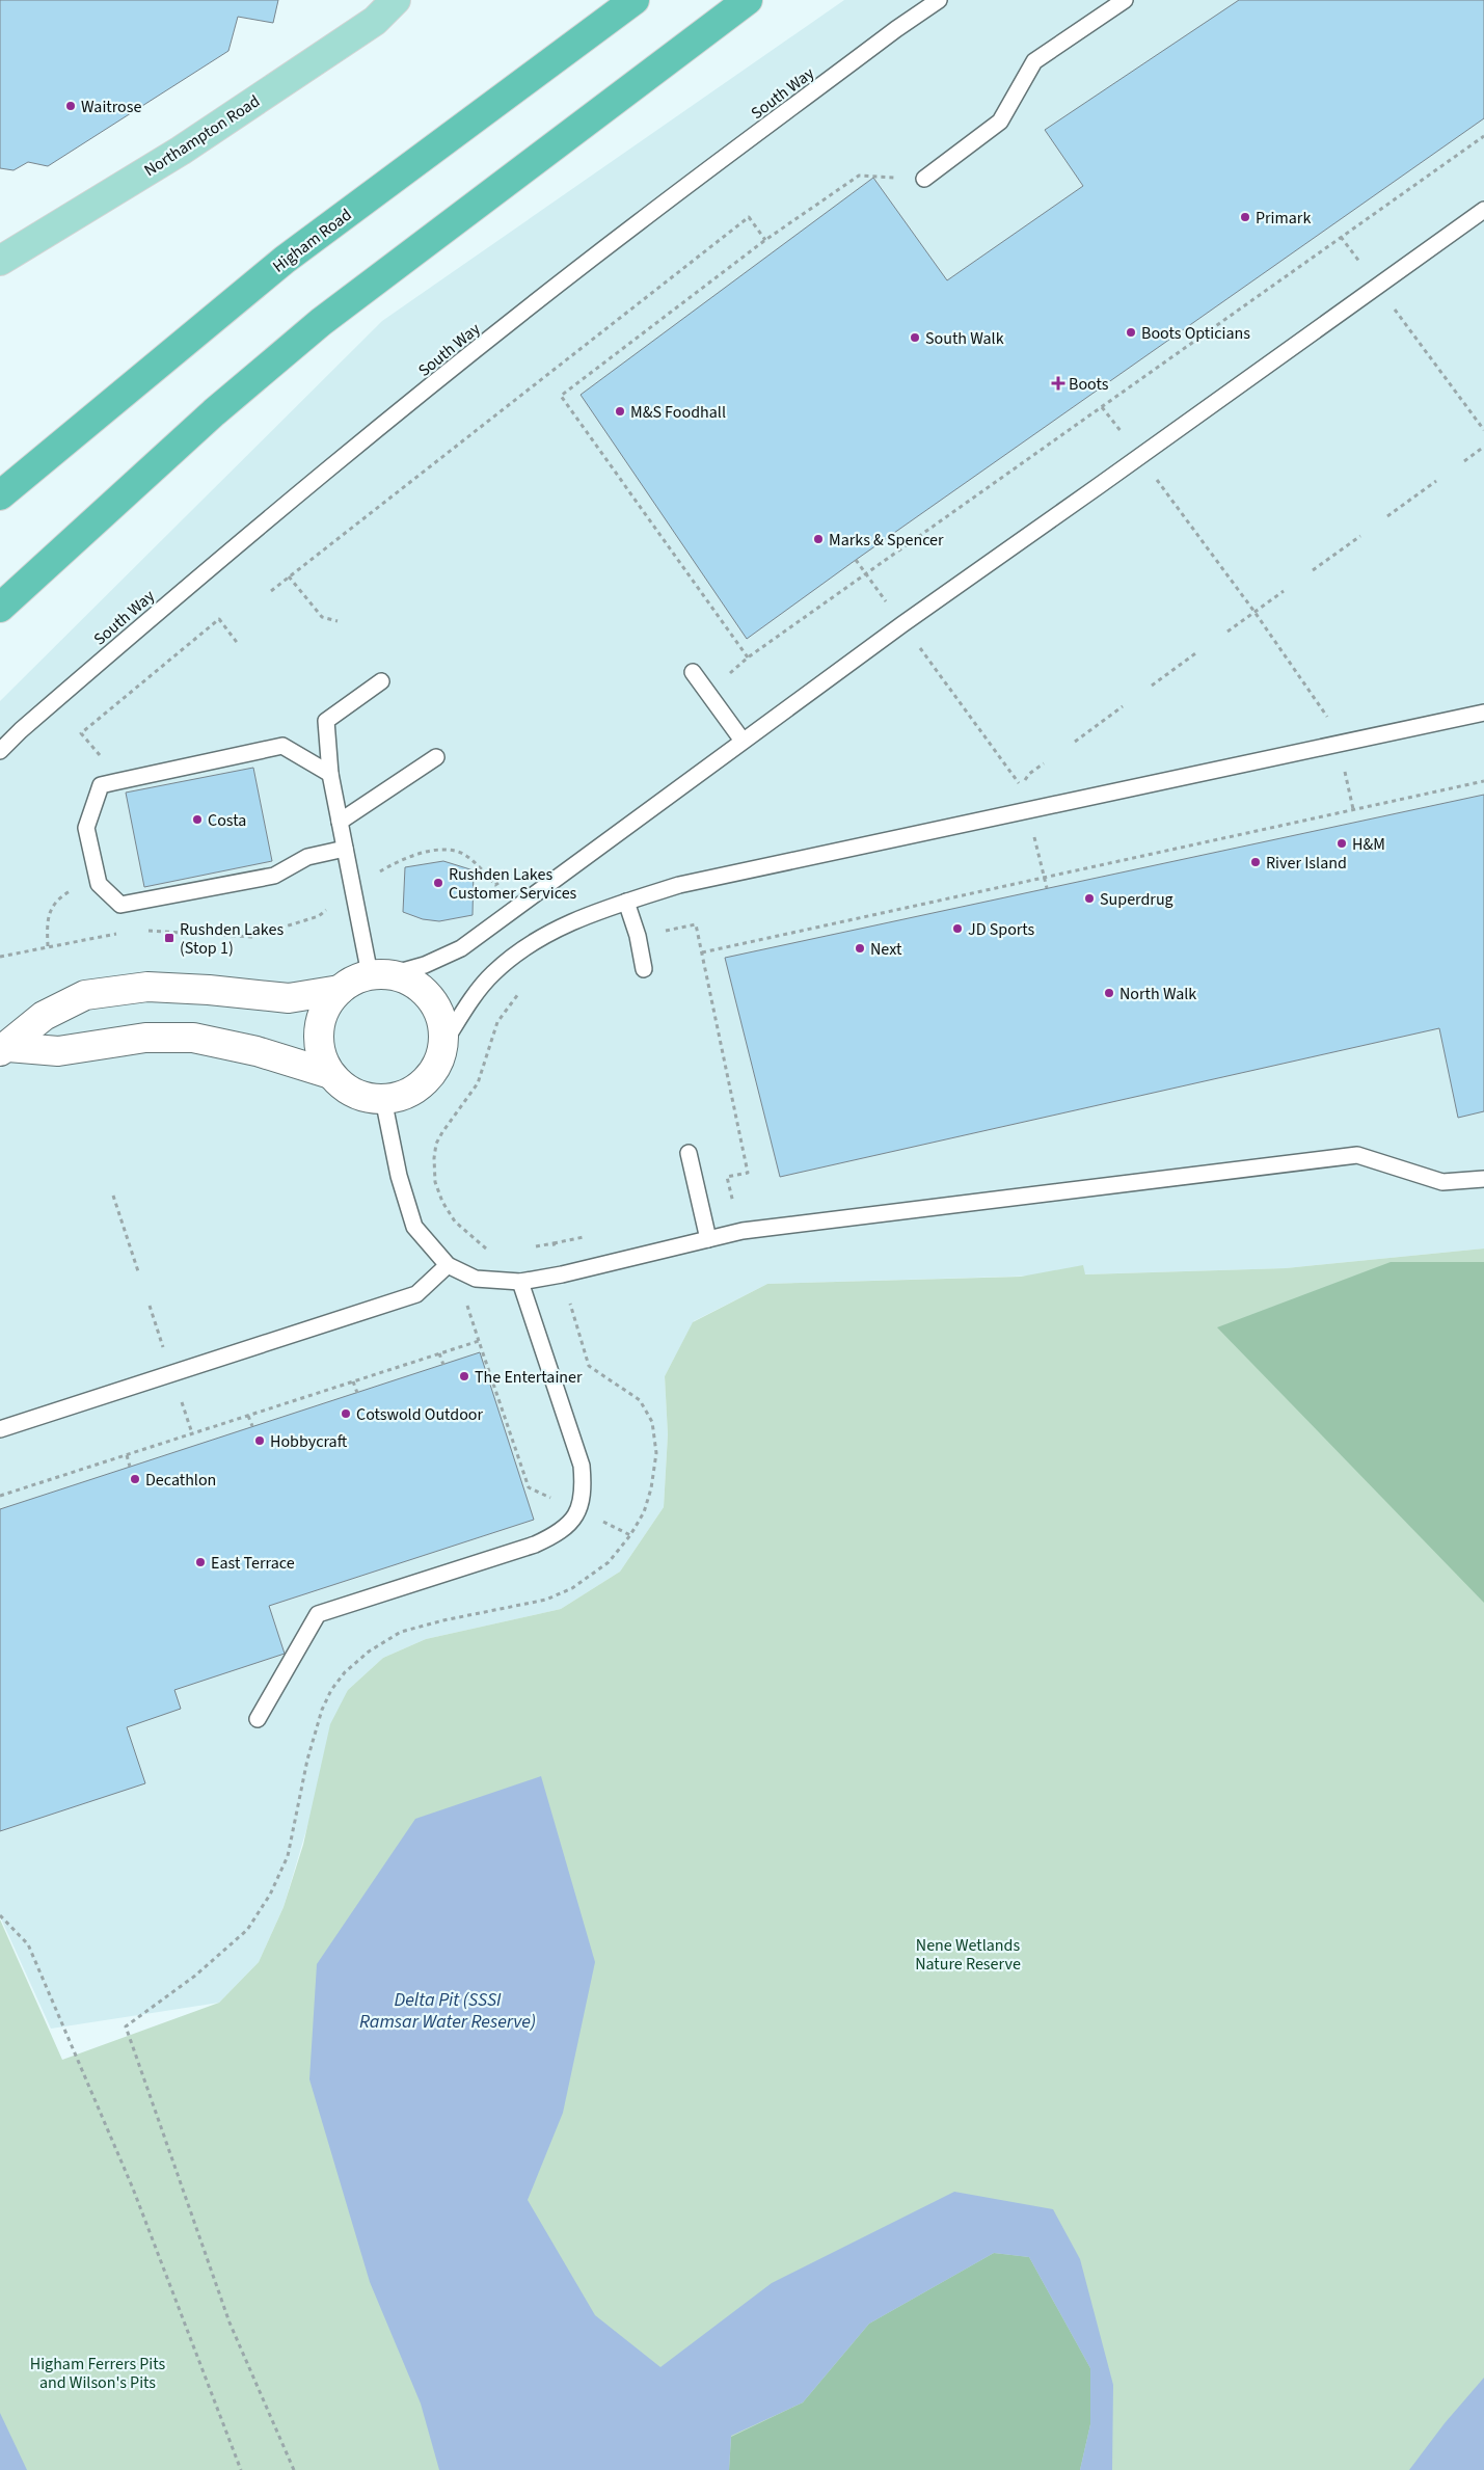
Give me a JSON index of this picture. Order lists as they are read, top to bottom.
{
  "streets": {
    "highway": ["Higham Road"],
    "main road": ["Northampton Road"],
    "lane": ["South Way"]
  },
  "water": ["Delta Pit (SSSI Ramsar Water Reserve)"],
  "parks": ["Nene Wetlands Nature Reserve", "Higham Ferrers Pits and Wilson's Pits"],
  "places": {
    "other": [
      "Waitrose",
      "Primark",
      "Boots Opticians",
      "South Walk",
      "M&S Foodhall",
      "Marks & Spencer",
      "Costa",
      "H&M",
      "River Island",
      "Rushden Lakes Customer Services",
      "Superdrug",
      "JD Sports",
      "Next",
      "North Walk",
      "The Entertainer",
      "Cotswold Outdoor",
      "Hobbycraft",
      "Decathlon",
      "East Terrace"
    ],
    "health": ["Boots"],
    "transit": ["Rushden Lakes (Stop 1)"]
  }
}
